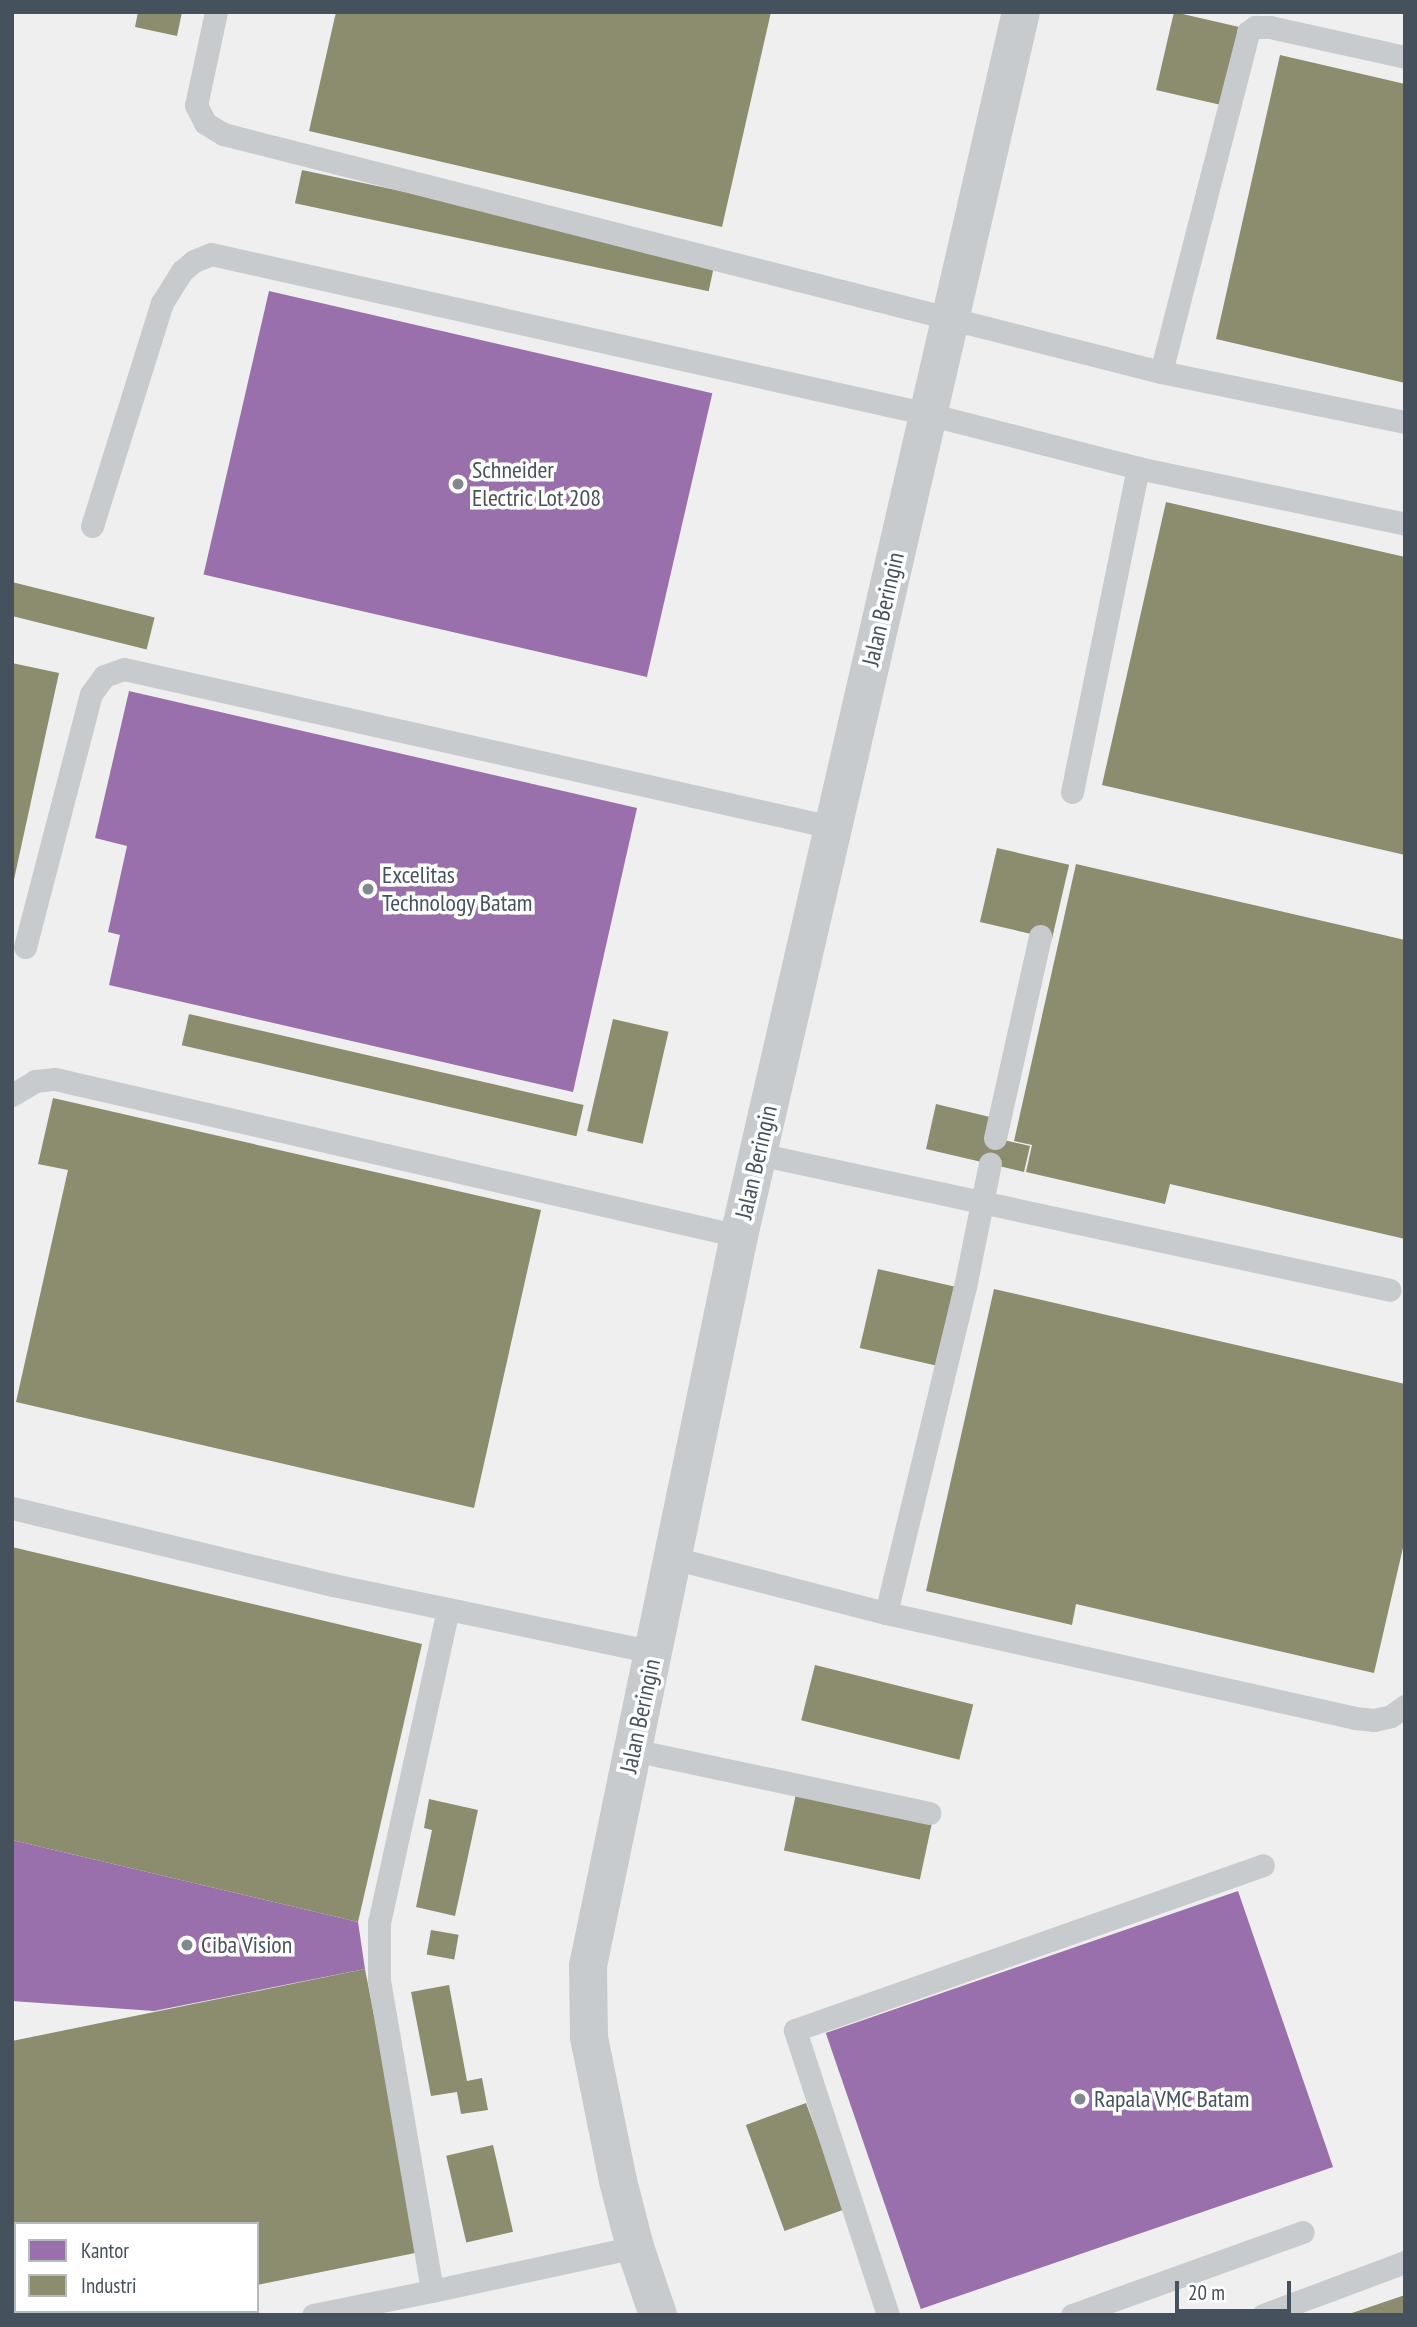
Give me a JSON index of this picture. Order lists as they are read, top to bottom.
{
  "streets": {
    "street": ["Jalan Beringin"]
  },
  "places": [
    "Schneider Electric Lot 208",
    "Excelitas Technology Batam",
    "Ciba Vision",
    "Rapala VMC Batam"
  ],
  "legend": ["Kantor", "Industri"],
  "scale_bar": "20 m"
}
